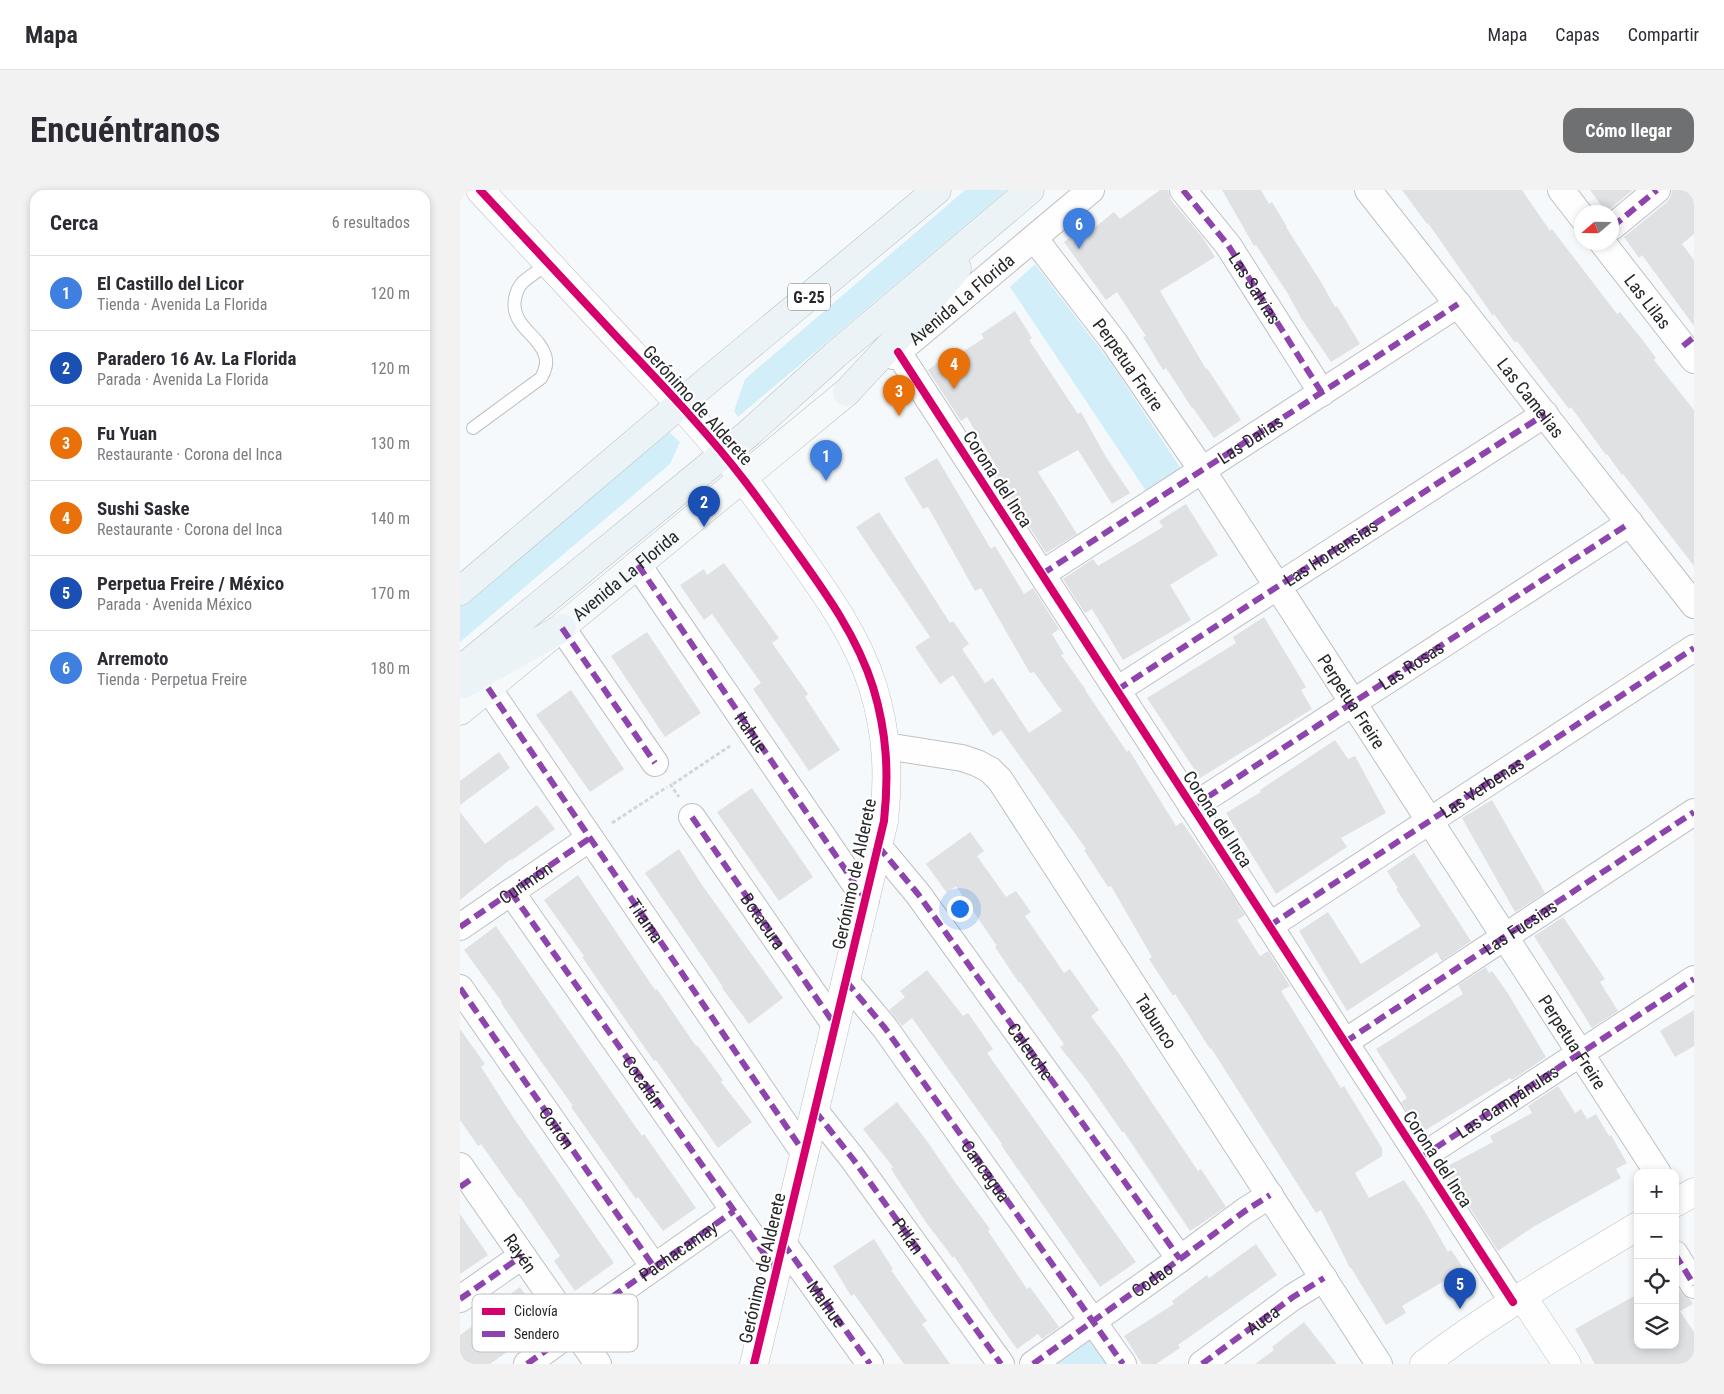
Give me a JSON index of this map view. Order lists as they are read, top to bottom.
{
  "streets": {
    "main road": ["G-25", "Avenida La Florida"],
    "street": [
      "Las Salvias",
      "Las Lilas",
      "Perpetua Freire",
      "Las Camelias",
      "Gerónimo de Alderete",
      "Las Dalias",
      "Corona del Inca",
      "Las Hortensias",
      "Las Rosas",
      "Itahue",
      "Las Verbenas",
      "Curimón",
      "Tilama",
      "Botacura",
      "Las Fucsias",
      "Tabunco",
      "Caleuche",
      "Cocalán",
      "Las Campánulas",
      "Coirón",
      "Cancagua",
      "Pillán",
      "Pachacamay",
      "Rayén",
      "Codao",
      "Malhue",
      "Auca"
    ]
  },
  "crossings": [
    ["Las Salvias", "Las Dalias"],
    ["G-25", "Gerónimo de Alderete"],
    ["Avenida La Florida", "Perpetua Freire"],
    ["Avenida La Florida", "Gerónimo de Alderete"],
    ["Avenida La Florida", "Corona del Inca"],
    ["Avenida La Florida", "Itahue"],
    ["Avenida La Florida", "Tilama"],
    ["Perpetua Freire", "Las Dalias"],
    ["Perpetua Freire", "Las Hortensias"],
    ["Perpetua Freire", "Las Rosas"],
    ["Perpetua Freire", "Las Verbenas"],
    ["Perpetua Freire", "Las Fucsias"],
    ["Perpetua Freire", "Las Campánulas"],
    ["Las Camelias", "Las Dalias"],
    ["Las Camelias", "Las Hortensias"],
    ["Las Camelias", "Las Rosas"],
    ["Gerónimo de Alderete", "Itahue"],
    ["Gerónimo de Alderete", "Tilama"],
    ["Gerónimo de Alderete", "Botacura"],
    ["Gerónimo de Alderete", "Tabunco"],
    ["Gerónimo de Alderete", "Caleuche"],
    ["Gerónimo de Alderete", "Cocalán"],
    ["Gerónimo de Alderete", "Cancagua"],
    ["Gerónimo de Alderete", "Pillán"],
    ["Gerónimo de Alderete", "Malhue"],
    ["Las Dalias", "Corona del Inca"],
    ["Corona del Inca", "Las Hortensias"],
    ["Corona del Inca", "Las Rosas"],
    ["Corona del Inca", "Las Verbenas"],
    ["Corona del Inca", "Las Fucsias"],
    ["Corona del Inca", "Las Campánulas"],
    ["Curimón", "Tilama"],
    ["Curimón", "Cocalán"],
    ["Tabunco", "Codao"],
    ["Tabunco", "Auca"],
    ["Caleuche", "Codao"],
    ["Cocalán", "Pachacamay"],
    ["Coirón", "Pachacamay"],
    ["Cancagua", "Codao"]
  ],
  "legend": ["Ciclovía", "Sendero"],
  "north": "left",
  "page": {
    "header": "Mapa",
    "nav": ["Mapa", "Capas", "Compartir"],
    "buttons": "Cómo llegar",
    "title": "Encuéntranos",
    "heading": ["Cerca", "6 resultados"],
    "pins": [
      "6",
      "4",
      "3",
      "1",
      "2",
      "5"
    ],
    "list": [
      {
        "mark": "1",
        "name": "El Castillo del Licor",
        "note": "Tienda · Avenida La Florida",
        "value": "120 m"
      },
      {
        "mark": "2",
        "name": "Paradero 16 Av. La Florida",
        "note": "Parada · Avenida La Florida",
        "value": "120 m"
      },
      {
        "mark": "3",
        "name": "Fu Yuan",
        "note": "Restaurante · Corona del Inca",
        "value": "130 m"
      },
      {
        "mark": "4",
        "name": "Sushi Saske",
        "note": "Restaurante · Corona del Inca",
        "value": "140 m"
      },
      {
        "mark": "5",
        "name": "Perpetua Freire / México",
        "note": "Parada · Avenida México",
        "value": "170 m"
      },
      {
        "mark": "6",
        "name": "Arremoto",
        "note": "Tienda · Perpetua Freire",
        "value": "180 m"
      }
    ],
    "map_buttons": ["+", "−"]
  }
}
